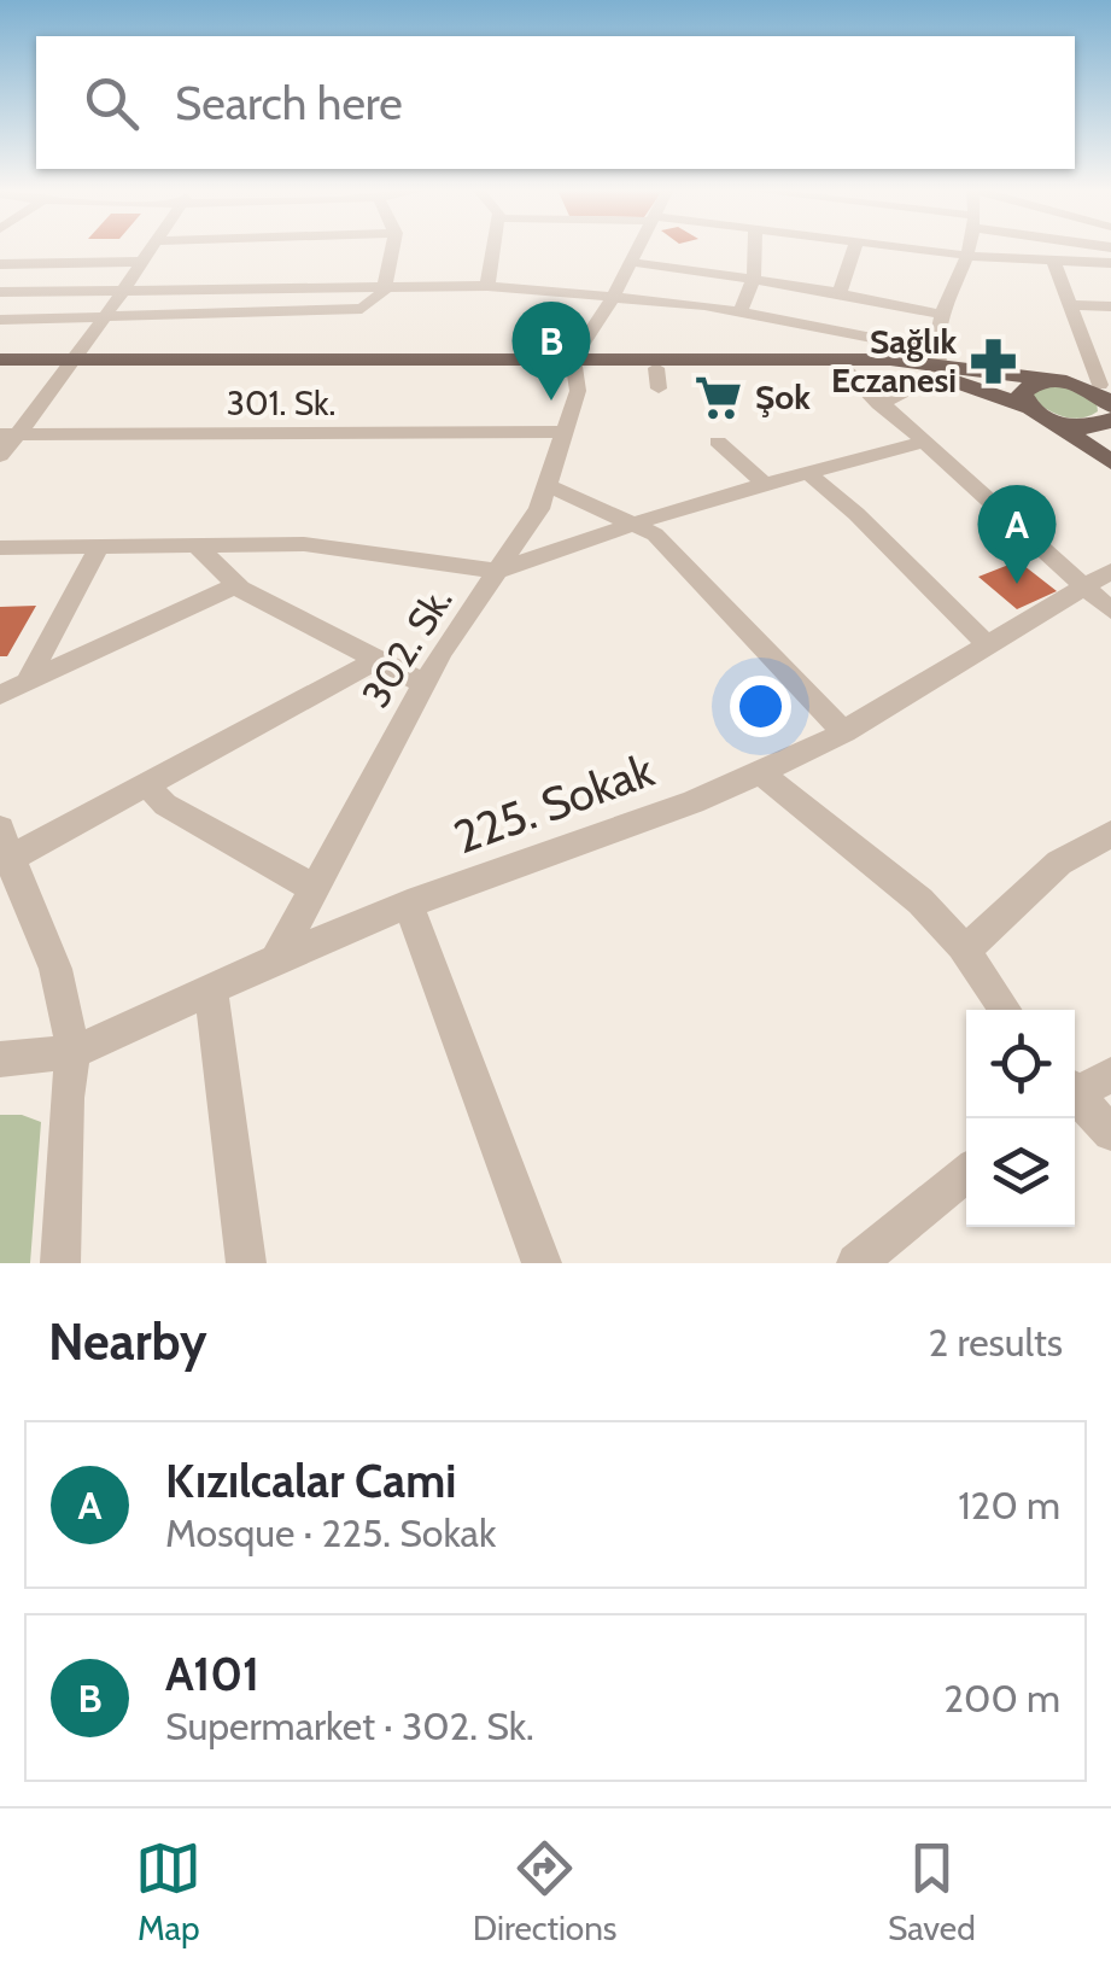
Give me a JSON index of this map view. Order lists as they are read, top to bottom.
{
  "streets": {
    "street": ["301. Sk.", "302. Sk.", "225. Sokak"]
  },
  "crossings": [
    ["301. Sk.", "302. Sk."],
    ["302. Sk.", "225. Sokak"]
  ],
  "places": {
    "pharmacy": ["Sağlık Eczanesi"],
    "supermarket": ["Şok"]
  },
  "page": {
    "search": "Search here",
    "pins": ["B", "A"],
    "heading": ["Nearby", "2 results"],
    "list": [
      {
        "mark": "A",
        "name": "Kızılcalar Cami",
        "note": "Mosque · 225. Sokak",
        "value": "120 m"
      },
      {
        "mark": "B",
        "name": "A101",
        "note": "Supermarket · 302. Sk.",
        "value": "200 m"
      }
    ],
    "nav": ["Map", "Directions", "Saved"]
  }
}
